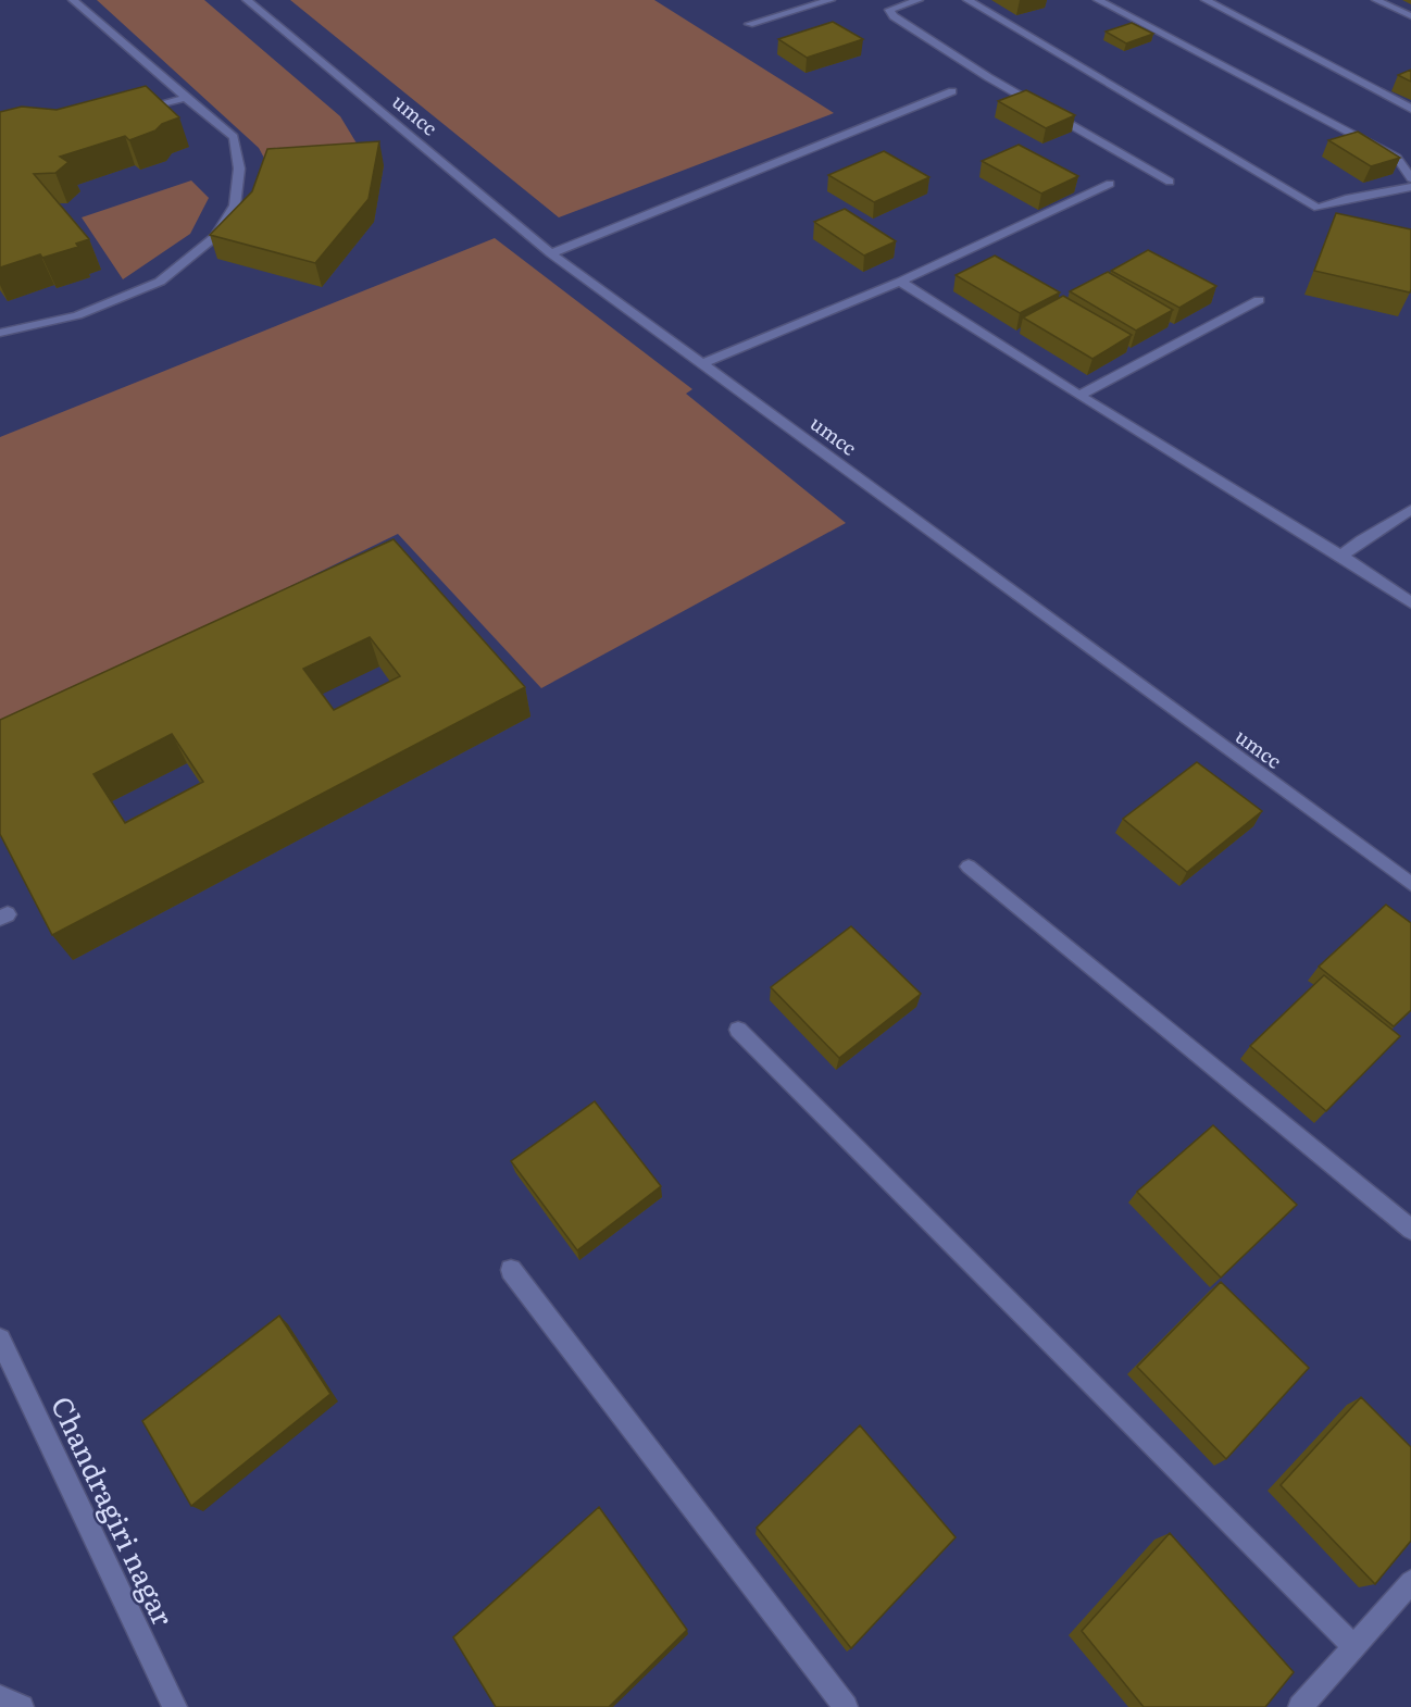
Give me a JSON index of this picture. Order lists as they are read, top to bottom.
{
  "streets": {
    "street": ["umcc", "Chandragiri nagar"]
  }
}
